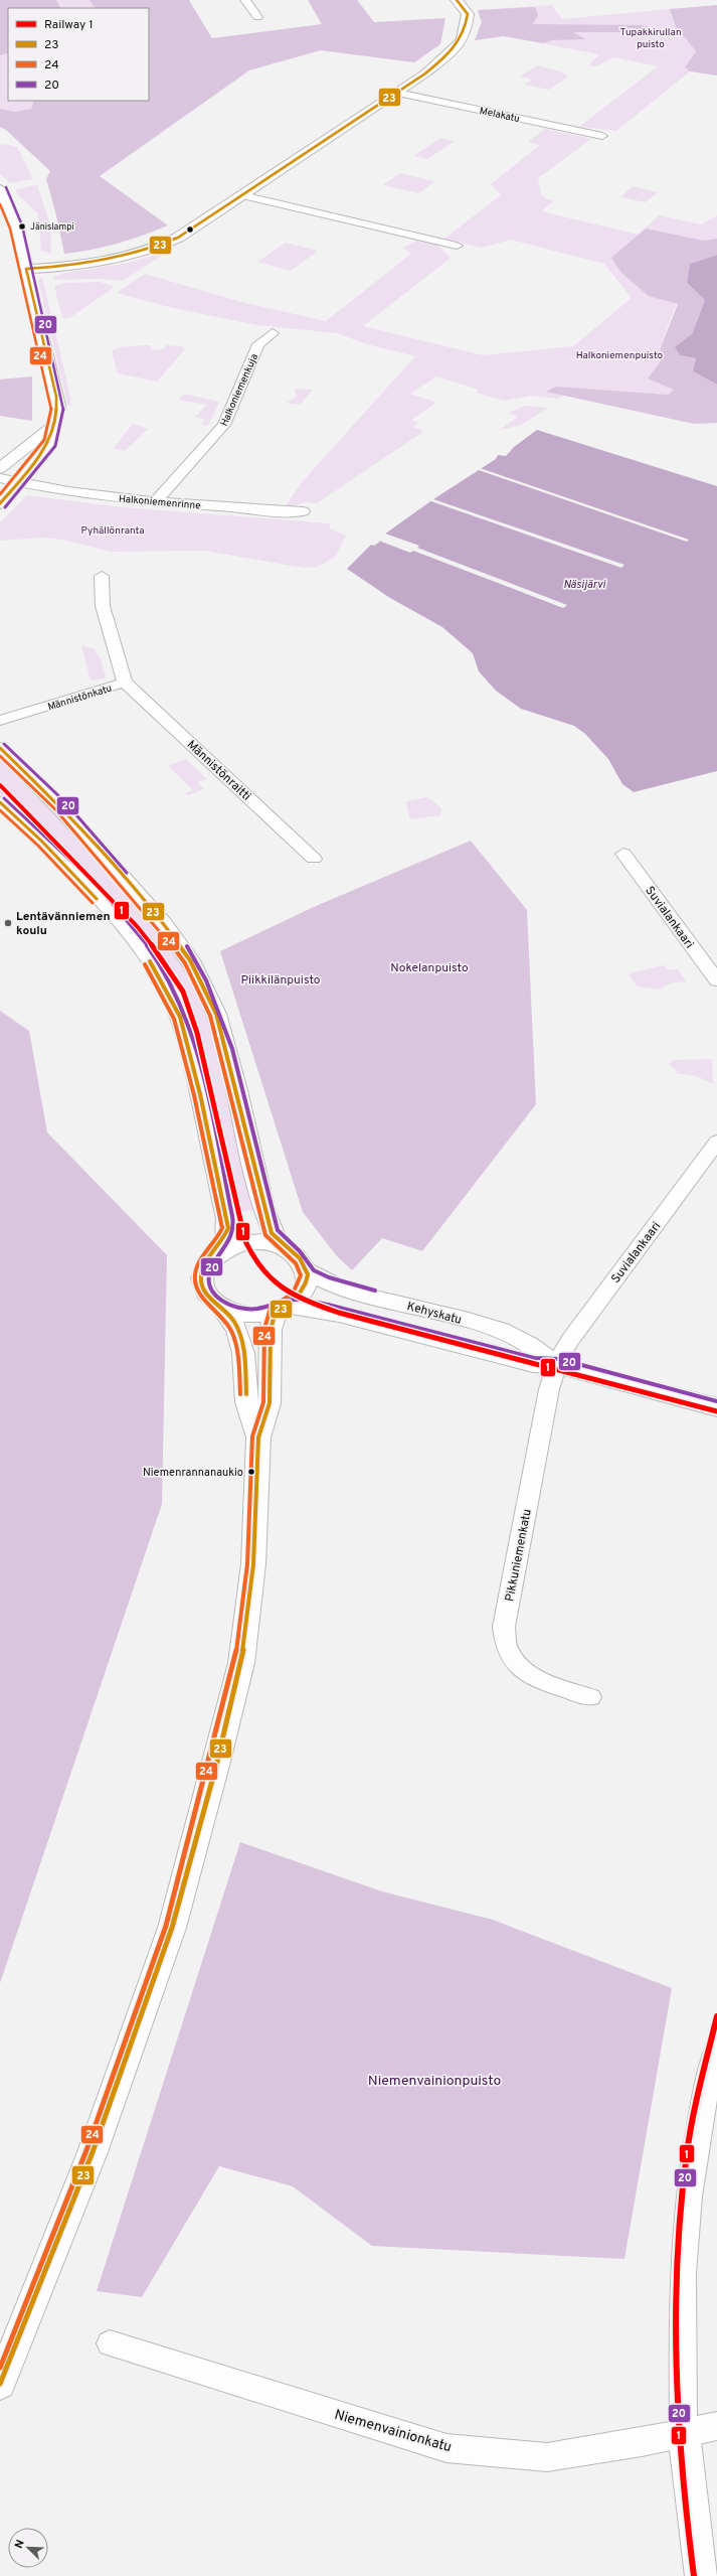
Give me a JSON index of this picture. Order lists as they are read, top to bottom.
{
  "streets": {
    "main road": ["Kehyskatu"],
    "street": [
      "Melakatu",
      "Halkoniemenkuja",
      "Halkoniemenrinne",
      "Männistönkatu",
      "Männistönraitti",
      "Suvialankaari",
      "Pikkuniemenkatu",
      "Niemenvainionkatu"
    ]
  },
  "crossings": [
    ["Halkoniemenkuja", "Halkoniemenrinne"],
    ["Männistönkatu", "Männistönraitti"],
    ["Suvialankaari", "Kehyskatu"],
    ["Suvialankaari", "Pikkuniemenkatu"],
    ["Kehyskatu", "Pikkuniemenkatu"]
  ],
  "water": ["Näsijärvi"],
  "parks": [
    "Tupakkirullan puisto",
    "Halkoniemenpuisto",
    "Pyhällönranta",
    "Nokelanpuisto",
    "Piikkilänpuisto",
    "Niemenvainionpuisto"
  ],
  "places": ["Jänislampi", "Lentävänniemen koulu", "Niemenrannanaukio"],
  "lines": [
    "transit line 23",
    "transit line 20",
    "transit line 24",
    "rail line 1"
  ],
  "legend": [
    "Railway 1",
    "23",
    "24",
    "20"
  ],
  "north": "top left"
}
